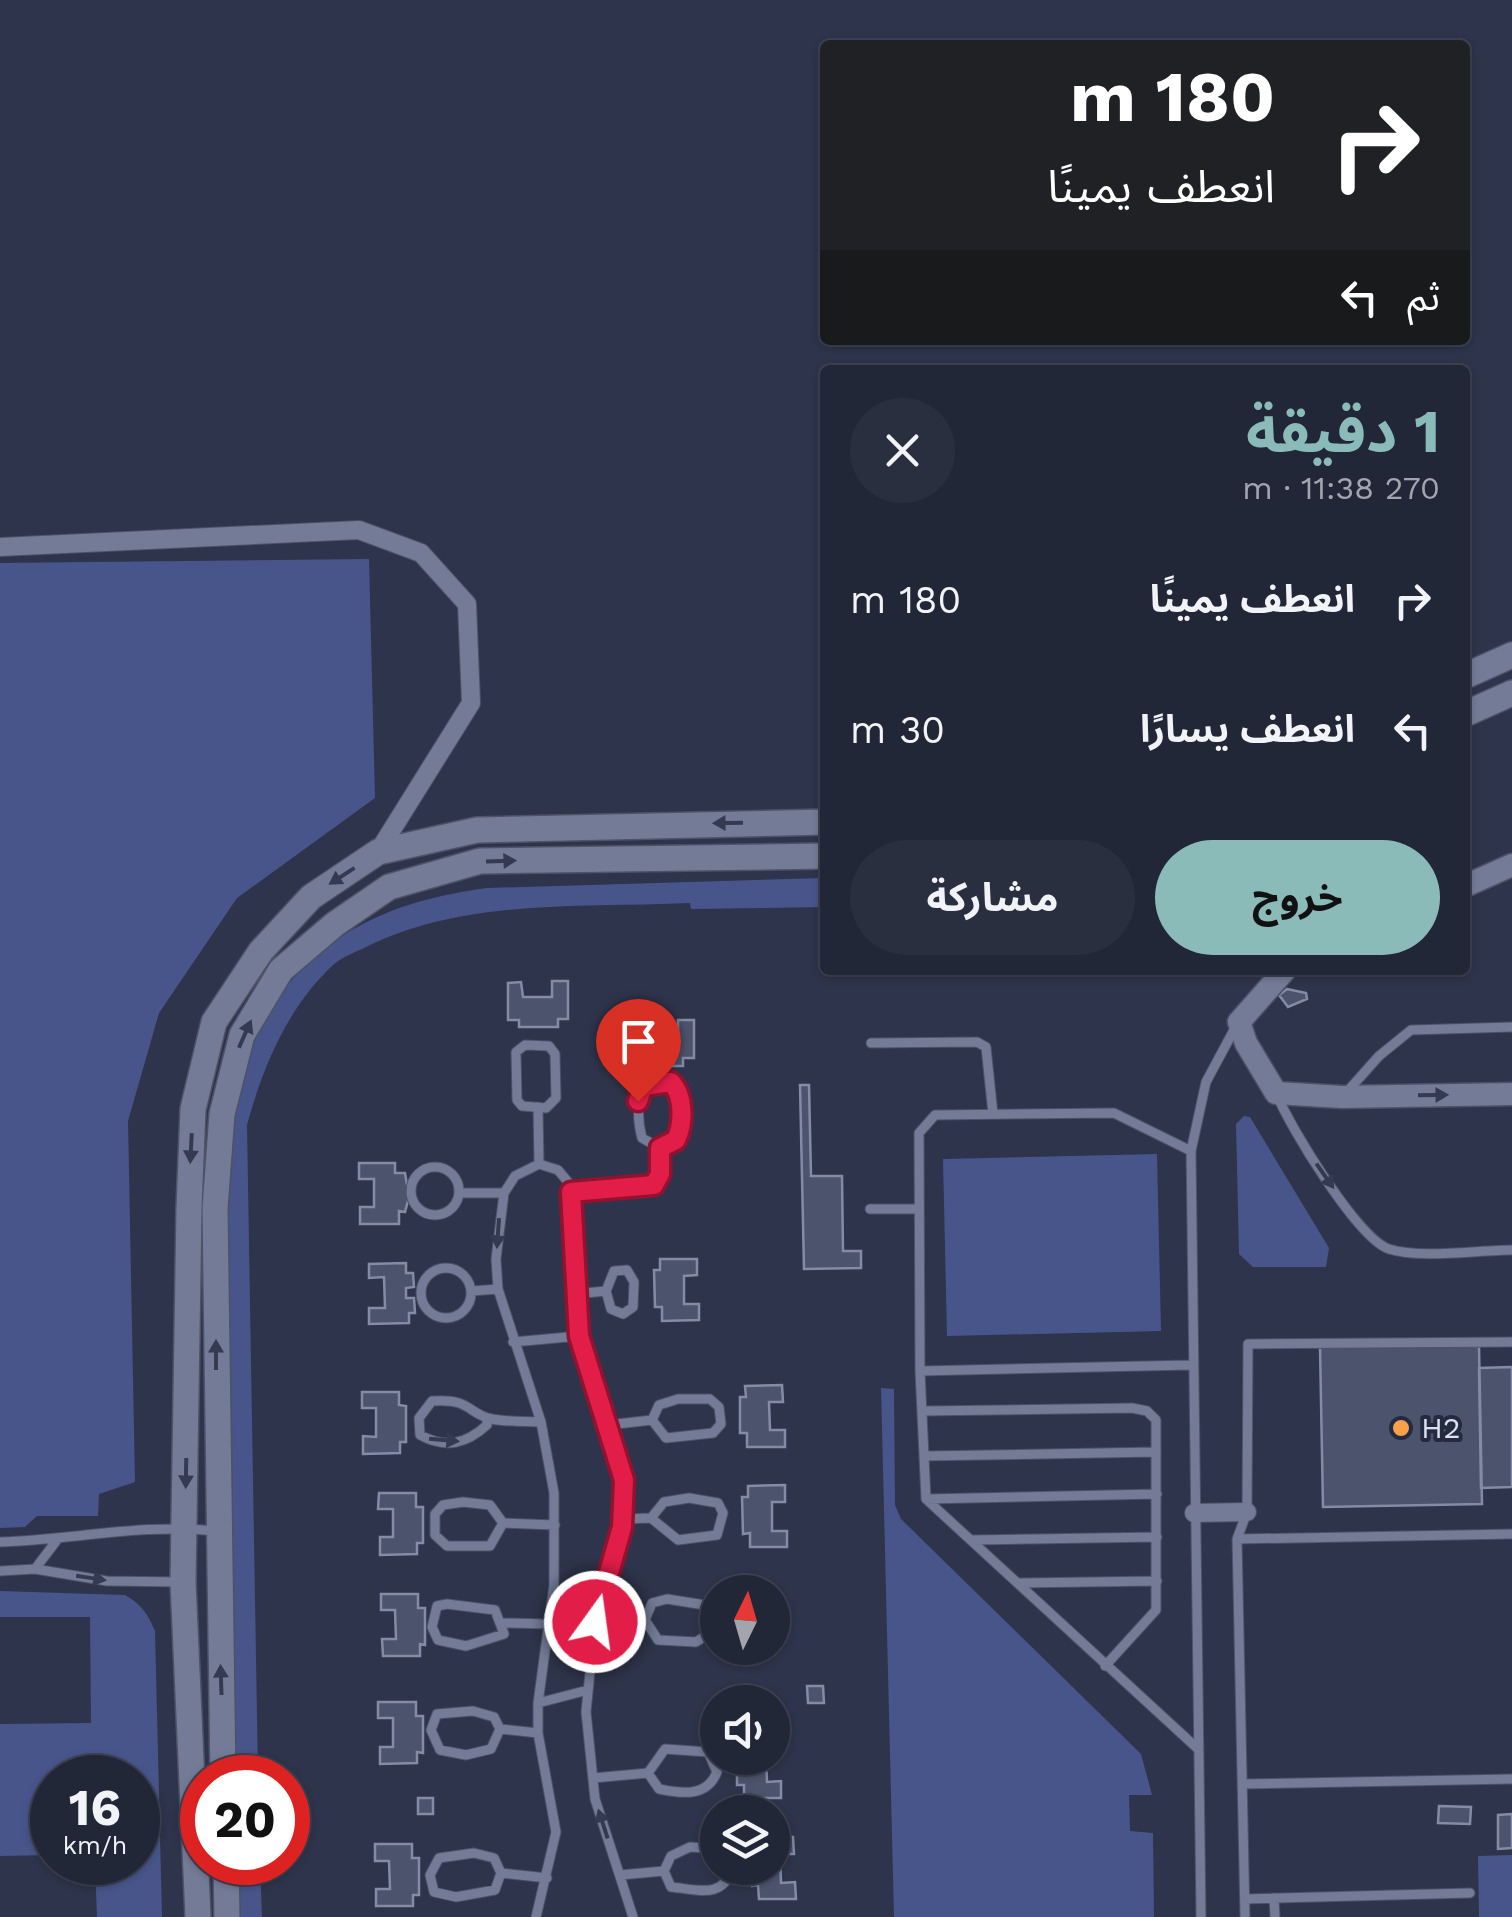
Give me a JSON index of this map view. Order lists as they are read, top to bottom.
{
  "places": ["H2"],
  "north": "top",
  "page": {
    "turn": ["180 m", "انعطف يمينًا"],
    "then": "ثم",
    "heading": ["1 دقيقة", "270 m · 11:38"],
    "list": [
      {
        "name": "انعطف يمينًا",
        "value": "180 m"
      },
      {
        "name": "انعطف يسارًا",
        "value": "30 m"
      }
    ],
    "buttons": ["خروج", "مشاركة"],
    "speed": "16 km/h",
    "limit": "20"
  }
}
